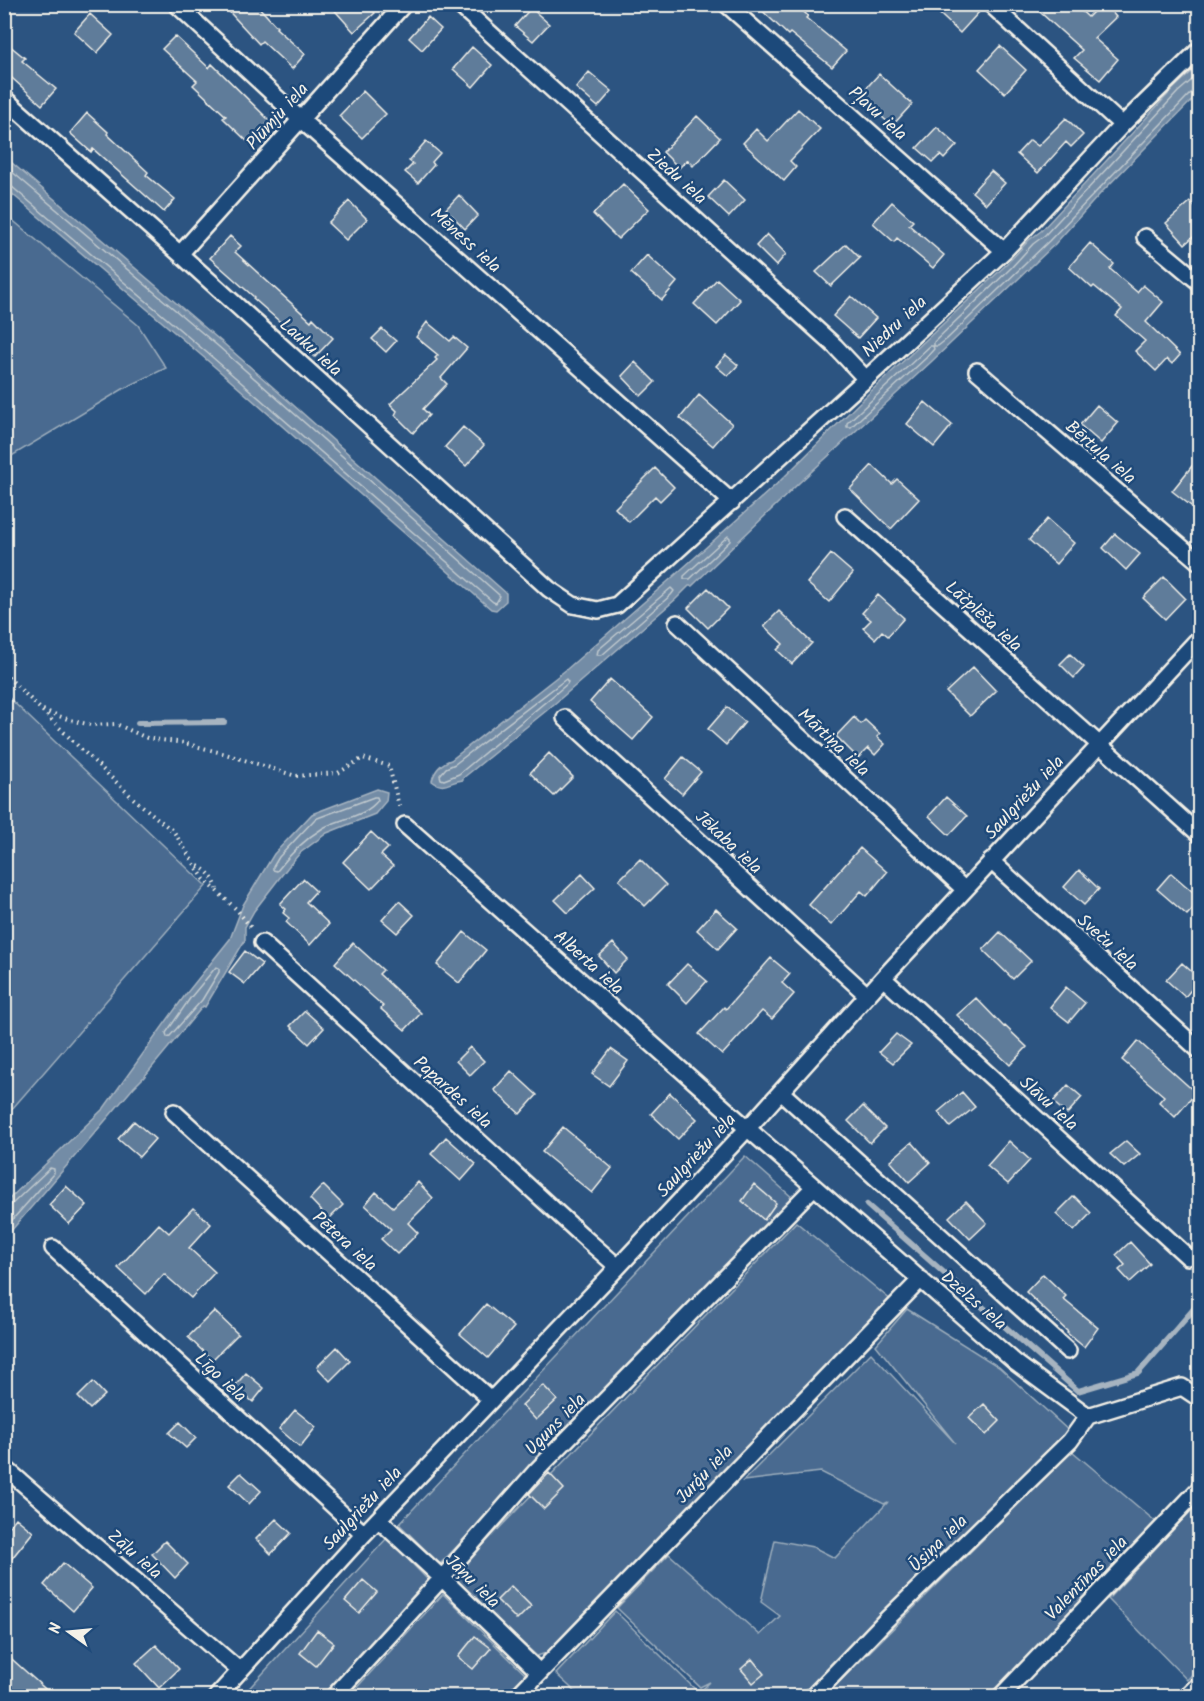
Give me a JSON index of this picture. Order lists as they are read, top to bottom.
{
  "streets": {
    "street": [
      "Pļavu iela",
      "Plūmju iela",
      "Ziedu iela",
      "Mēness iela",
      "Niedru iela",
      "Lauku iela",
      "Bērtuļa iela",
      "Lāčplēša iela",
      "Mārtiņa iela",
      "Saulgriežu iela",
      "Jēkaba iela",
      "Sveču iela",
      "Alberta iela",
      "Papardes iela",
      "Slāvu iela",
      "Pētera iela",
      "Dzelzs iela",
      "Līgo iela",
      "Uguns iela",
      "Jurģu iela",
      "Ūsiņa iela",
      "Zāļu iela",
      "Valentīnas iela",
      "Jāņu iela"
    ]
  },
  "crossings": [
    ["Pļavu iela", "Niedru iela"],
    ["Plūmju iela", "Mēness iela"],
    ["Plūmju iela", "Lauku iela"],
    ["Ziedu iela", "Niedru iela"],
    ["Mēness iela", "Niedru iela"],
    ["Niedru iela", "Lauku iela"],
    ["Lāčplēša iela", "Saulgriežu iela"],
    ["Mārtiņa iela", "Saulgriežu iela"],
    ["Saulgriežu iela", "Jēkaba iela"],
    ["Saulgriežu iela", "Sveču iela"],
    ["Saulgriežu iela", "Alberta iela"],
    ["Saulgriežu iela", "Papardes iela"],
    ["Saulgriežu iela", "Slāvu iela"],
    ["Saulgriežu iela", "Pētera iela"],
    ["Saulgriežu iela", "Dzelzs iela"],
    ["Saulgriežu iela", "Līgo iela"],
    ["Saulgriežu iela", "Zāļu iela"],
    ["Saulgriežu iela", "Jāņu iela"],
    ["Alberta iela", "Dzelzs iela"],
    ["Dzelzs iela", "Uguns iela"],
    ["Dzelzs iela", "Jurģu iela"],
    ["Dzelzs iela", "Ūsiņa iela"],
    ["Uguns iela", "Jāņu iela"],
    ["Jurģu iela", "Jāņu iela"]
  ],
  "north": "left"
}
